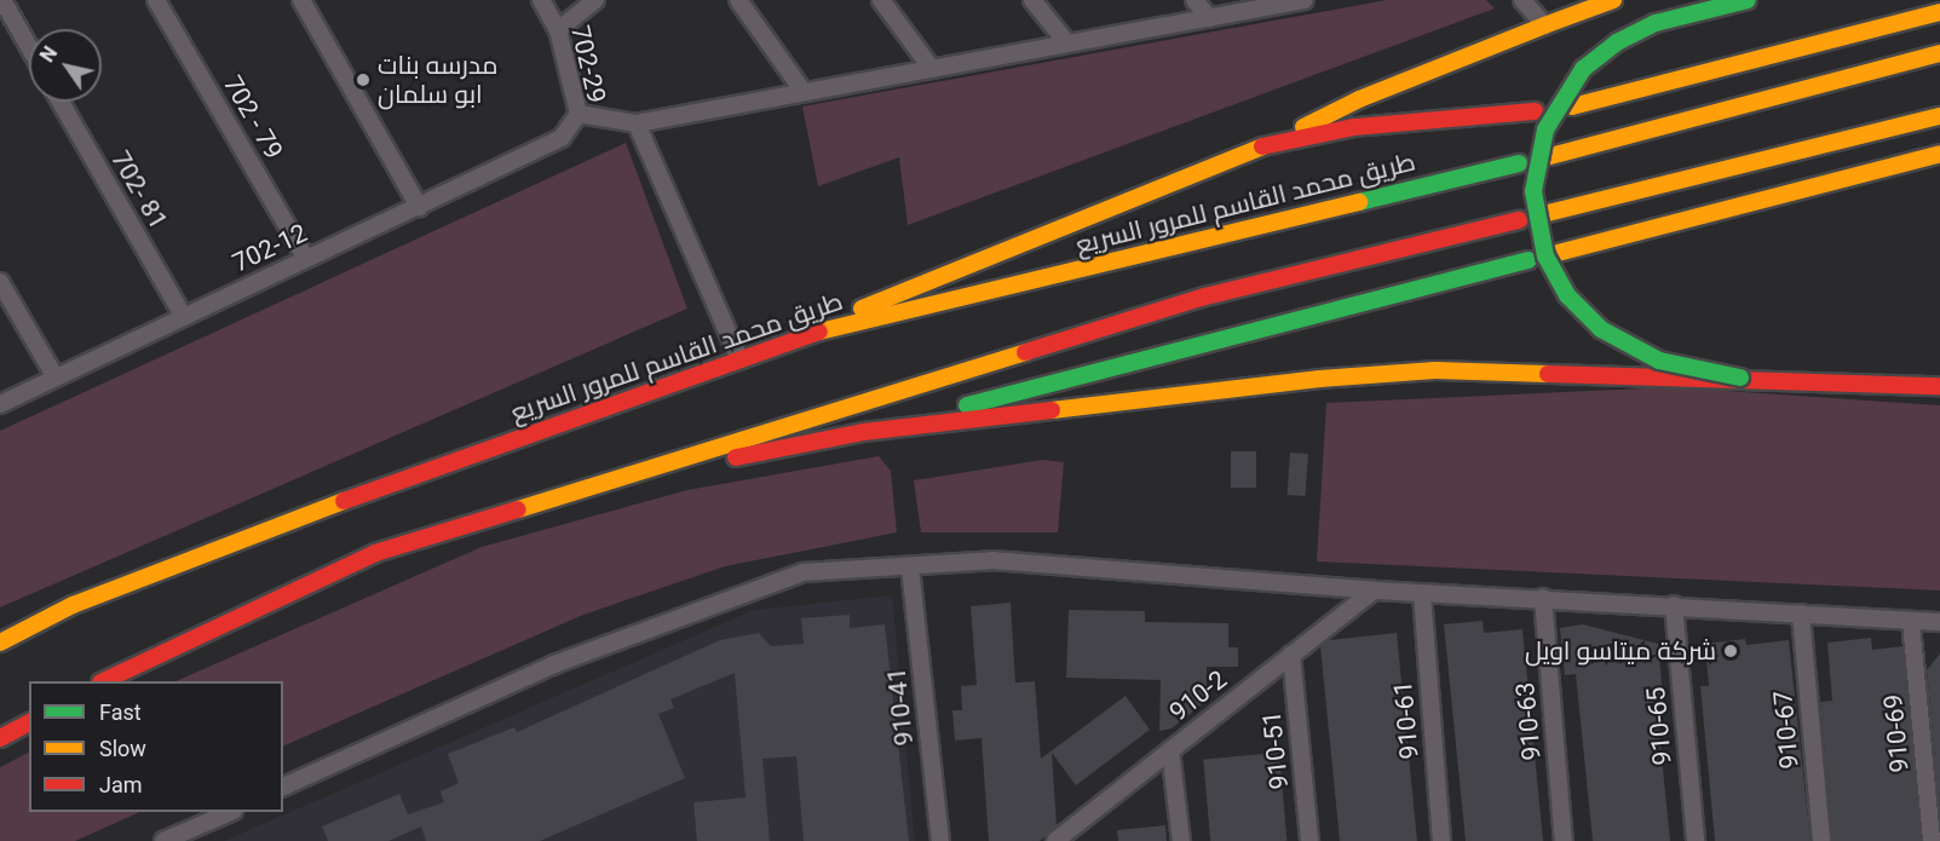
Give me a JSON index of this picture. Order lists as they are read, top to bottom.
{
  "streets": {
    "main road": ["طريق محمد القاسم للمرور السريع"],
    "street": [
      "702-29",
      "702 - 79",
      "702- 81",
      "702-12",
      "910-2",
      "910-41",
      "910-61",
      "910-63",
      "910-65",
      "910-67",
      "910-69",
      "910-51"
    ]
  },
  "crossings": [
    ["702-29", "702-12"],
    ["702 - 79", "702-12"],
    ["702- 81", "702-12"],
    ["910-2", "910-51"]
  ],
  "places": ["مدرسه بنات ابو سلمان", "شركة ميتاسو اويل"],
  "legend": ["Fast", "Slow", "Jam"],
  "north": "top left"
}
